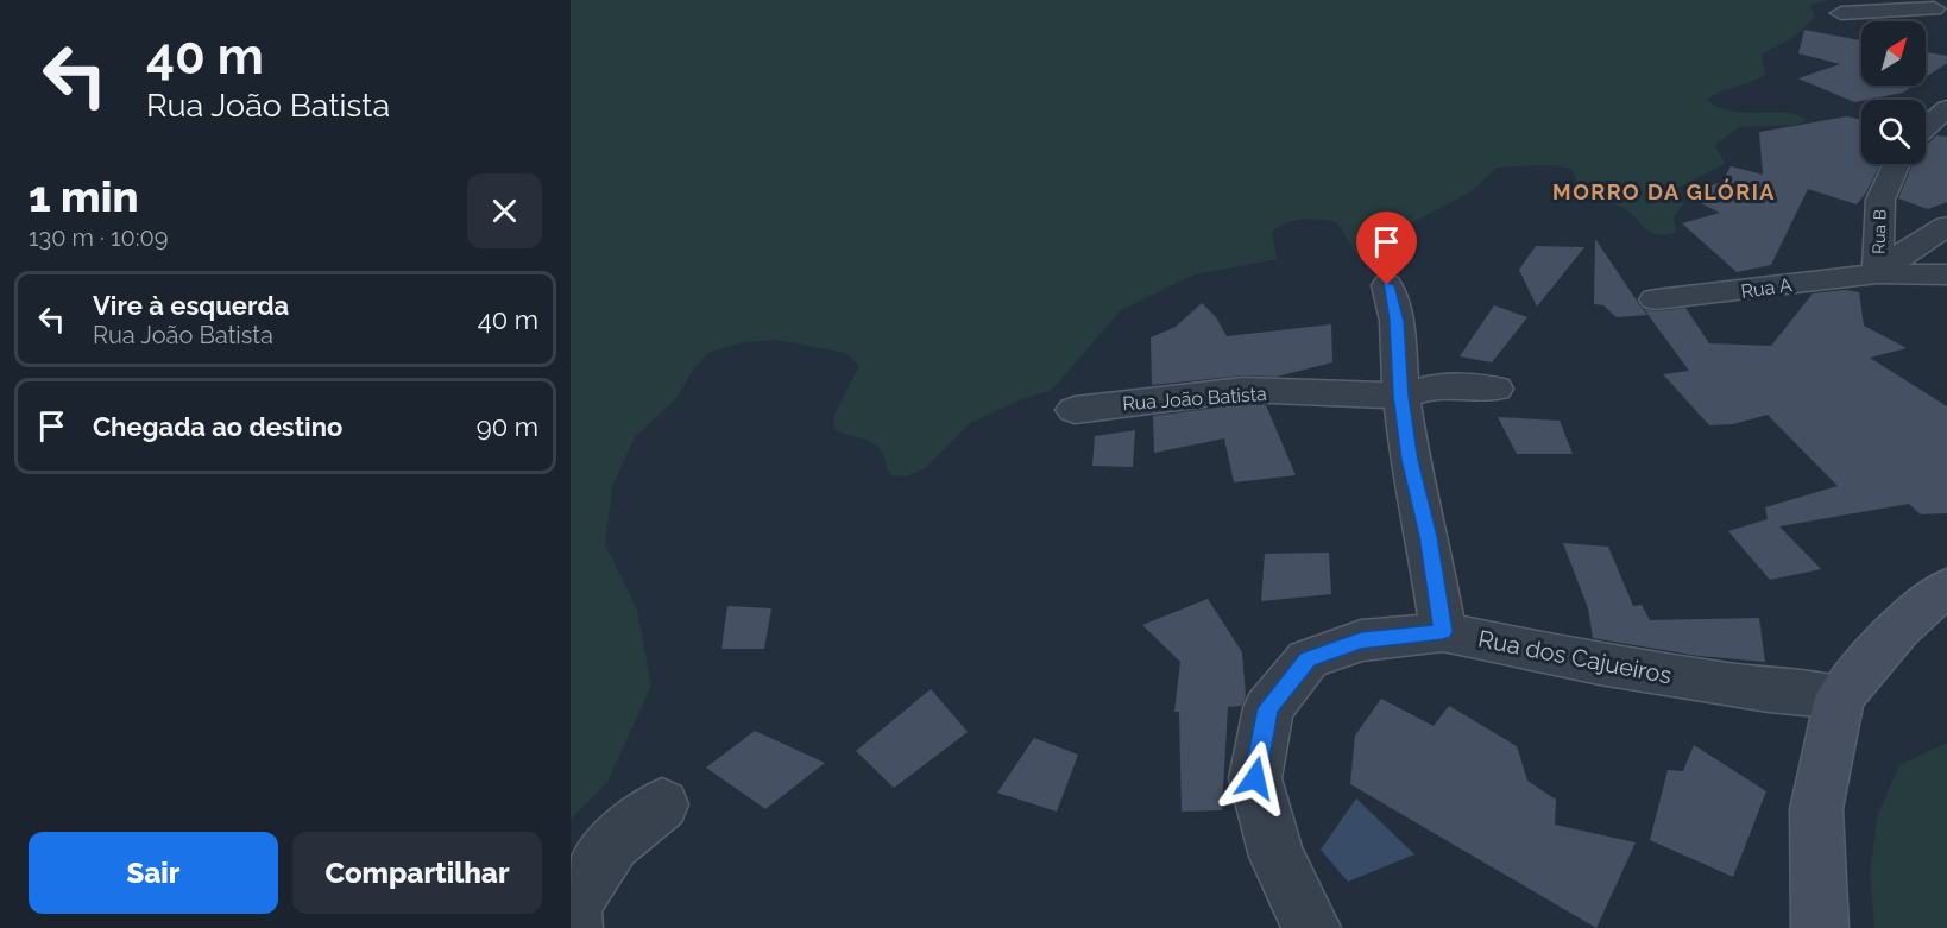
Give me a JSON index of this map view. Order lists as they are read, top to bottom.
{
  "streets": {
    "street": [
      "Rua B",
      "Rua A",
      "Rua João Batista",
      "Rua dos Cajueiros"
    ]
  },
  "crossings": [
    ["Rua B", "Rua A"]
  ],
  "districts": ["MORRO DA GLÓRIA"],
  "north": "top right",
  "page": {
    "turn": ["40 m", "Rua João Batista"],
    "heading": ["1 min", "130 m · 10:09"],
    "list": [
      {
        "name": "Vire à esquerda",
        "note": "Rua João Batista",
        "value": "40 m"
      },
      {
        "name": "Chegada ao destino",
        "value": "90 m"
      }
    ],
    "buttons": ["Sair", "Compartilhar"]
  }
}
